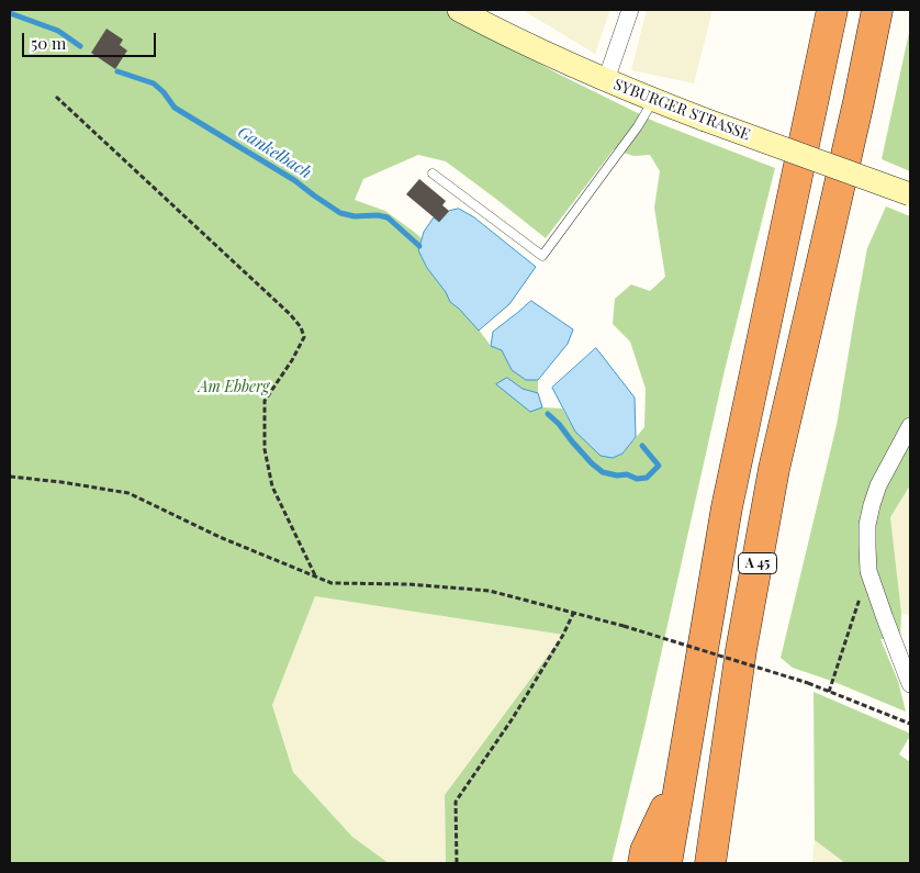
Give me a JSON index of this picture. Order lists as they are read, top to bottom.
{
  "streets": {
    "highway": ["A 45"],
    "street": ["SYBURGER STRASSE"]
  },
  "water": ["Gankelbach"],
  "parks": ["Am Ebberg"],
  "scale_bar": "50 m"
}
